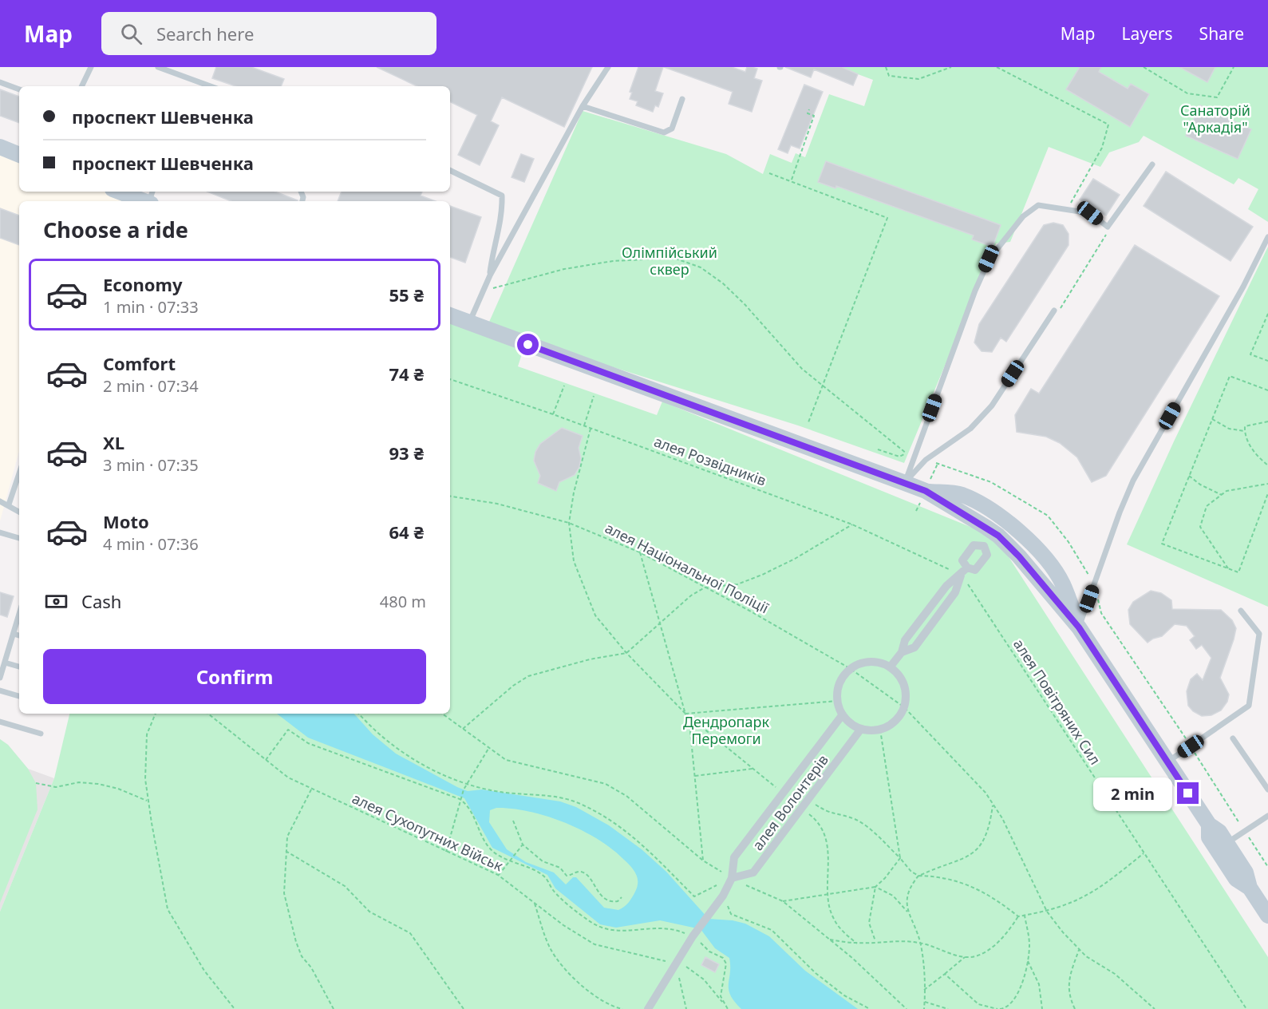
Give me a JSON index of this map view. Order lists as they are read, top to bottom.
{
  "streets": {
    "street": ["алея Волонтерів"],
    "path": [
      "алея Розвідників",
      "алея Національної Поліції",
      "алея Повітряних Сил",
      "алея Сухопутних Військ"
    ]
  },
  "crossings": [
    ["алея Розвідників", "алея Повітряних Сил"],
    ["алея Волонтерів", "алея Сухопутних Військ"]
  ],
  "parks": ["Санаторій \"Аркадія\"", "Олімпійський сквер", "Дендропарк Перемоги"],
  "page": {
    "header": "Map",
    "search": "Search here",
    "nav": ["Map", "Layers", "Share"],
    "banner": ["проспект Шевченка", "проспект Шевченка"],
    "heading": "Choose a ride",
    "list": [
      {
        "name": "Economy",
        "note": "1 min · 07:33",
        "value": "55 ₴"
      },
      {
        "name": "Comfort",
        "note": "2 min · 07:34",
        "value": "74 ₴"
      },
      {
        "name": "XL",
        "note": "3 min · 07:35",
        "value": "93 ₴"
      },
      {
        "name": "Moto",
        "note": "4 min · 07:36",
        "value": "64 ₴"
      }
    ],
    "pay": ["Cash", "480 m"],
    "buttons": "Confirm",
    "bubble": "2 min"
  }
}
